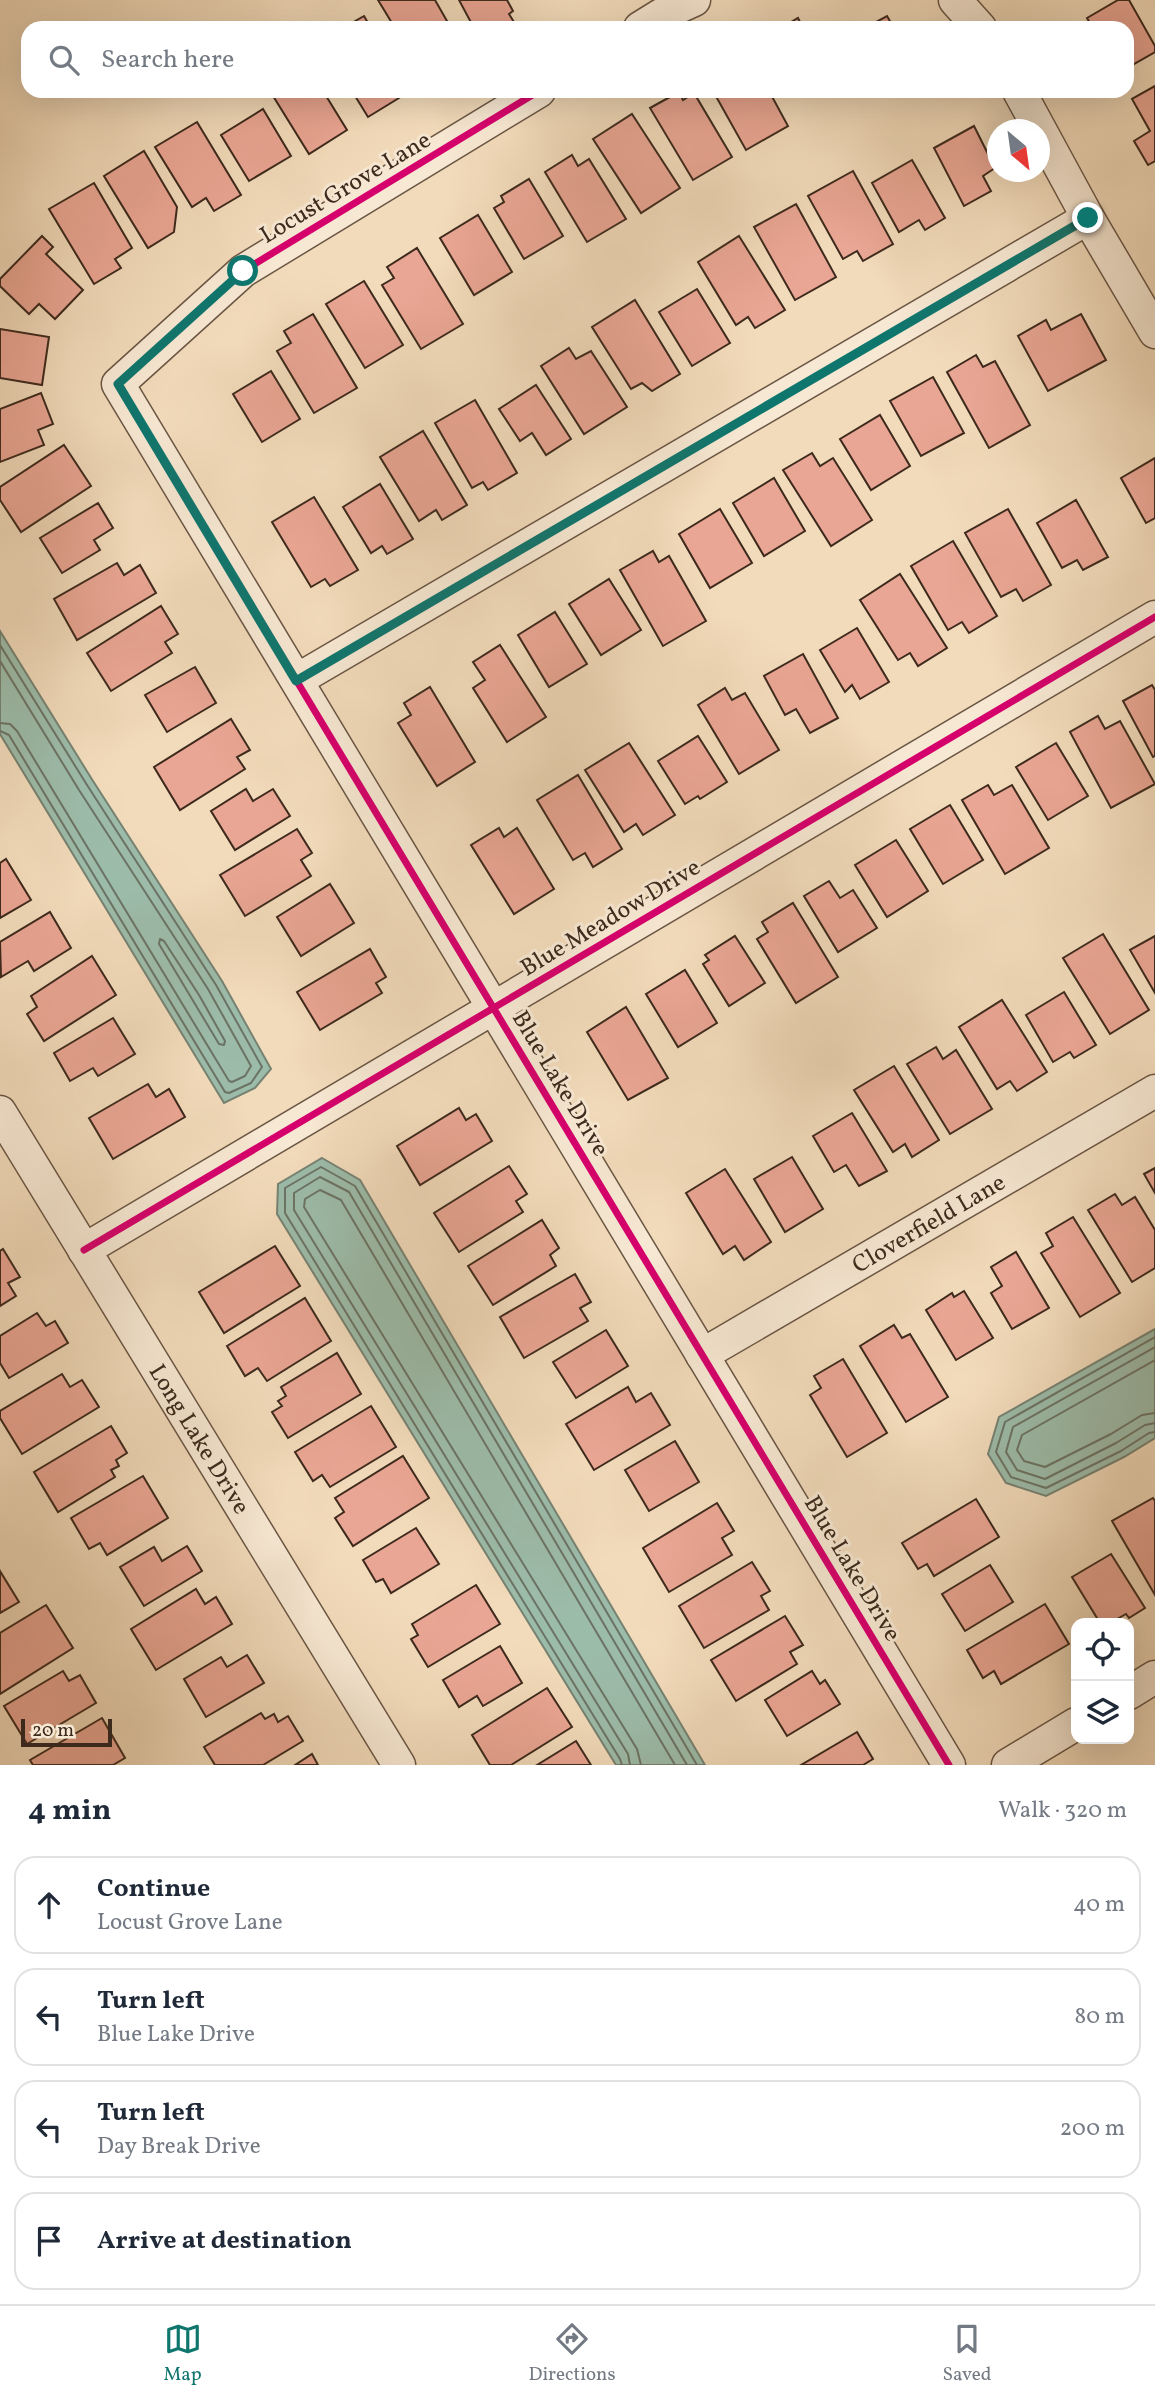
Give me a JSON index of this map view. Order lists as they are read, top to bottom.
{
  "streets": {
    "street": [
      "Locust Grove Lane",
      "Blue Meadow Drive",
      "Blue Lake Drive",
      "Cloverfield Lane",
      "Long Lake Drive"
    ]
  },
  "crossings": [
    ["Locust Grove Lane", "Blue Lake Drive"],
    ["Blue Meadow Drive", "Blue Lake Drive"],
    ["Blue Meadow Drive", "Long Lake Drive"],
    ["Blue Lake Drive", "Cloverfield Lane"]
  ],
  "scale_bar": "20 m",
  "north": "bottom right",
  "page": {
    "search": "Search here",
    "scale": "20 m",
    "heading": ["4 min", "Walk · 320 m"],
    "list": [
      ["Continue", "Locust Grove Lane", "40 m"],
      ["Turn left", "Blue Lake Drive", "80 m"],
      ["Turn left", "Day Break Drive", "200 m"],
      "Arrive at destination"
    ],
    "nav": ["Map", "Directions", "Saved"]
  }
}
